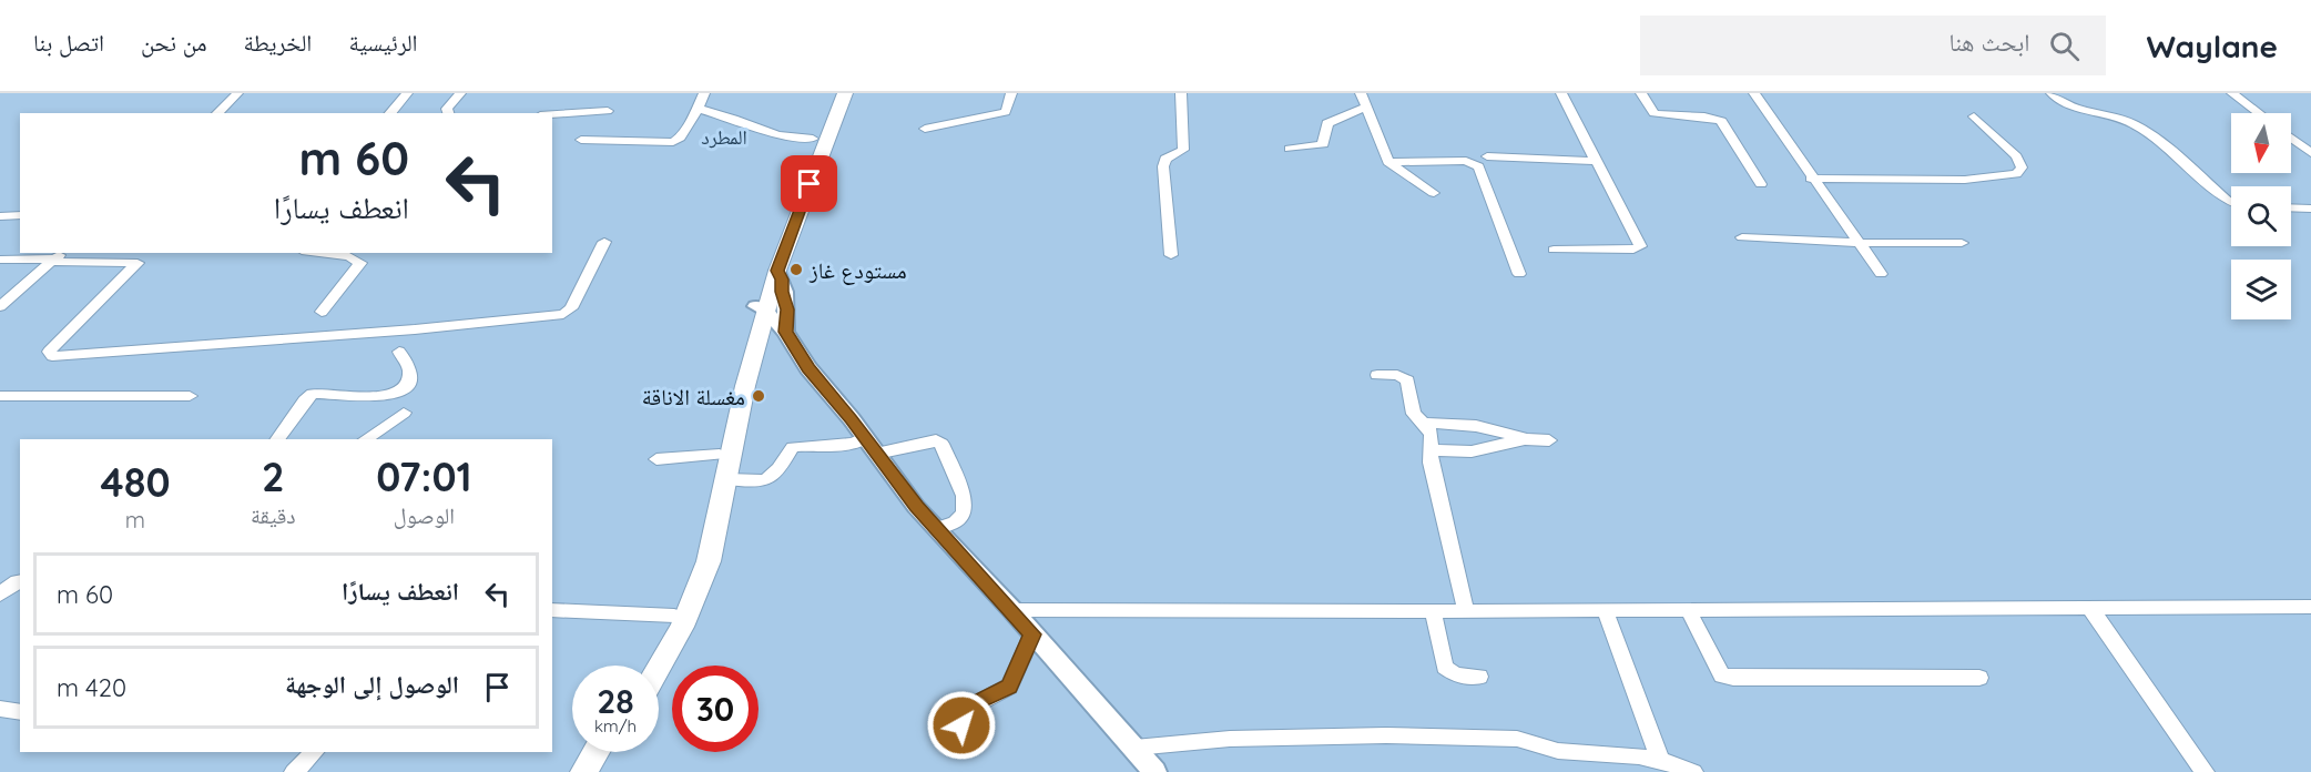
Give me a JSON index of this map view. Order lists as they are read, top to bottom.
{
  "districts": ["المطرد"],
  "places": ["مستودع غاز", "مغسلة الاناقة"],
  "north": "bottom",
  "page": {
    "header": "Waylane",
    "search": "ابحث هنا",
    "nav": [
      "الرئيسية",
      "الخريطة",
      "من نحن",
      "اتصل بنا"
    ],
    "turn": ["60 m", "انعطف يسارًا"],
    "eta": [
      "07:01",
      "الوصول",
      "2",
      "دقيقة",
      "480",
      "m"
    ],
    "list": [
      {
        "name": "انعطف يسارًا",
        "value": "60 m"
      },
      {
        "name": "الوصول إلى الوجهة",
        "value": "420 m"
      }
    ],
    "speed": "28 km/h",
    "limit": "30"
  }
}
